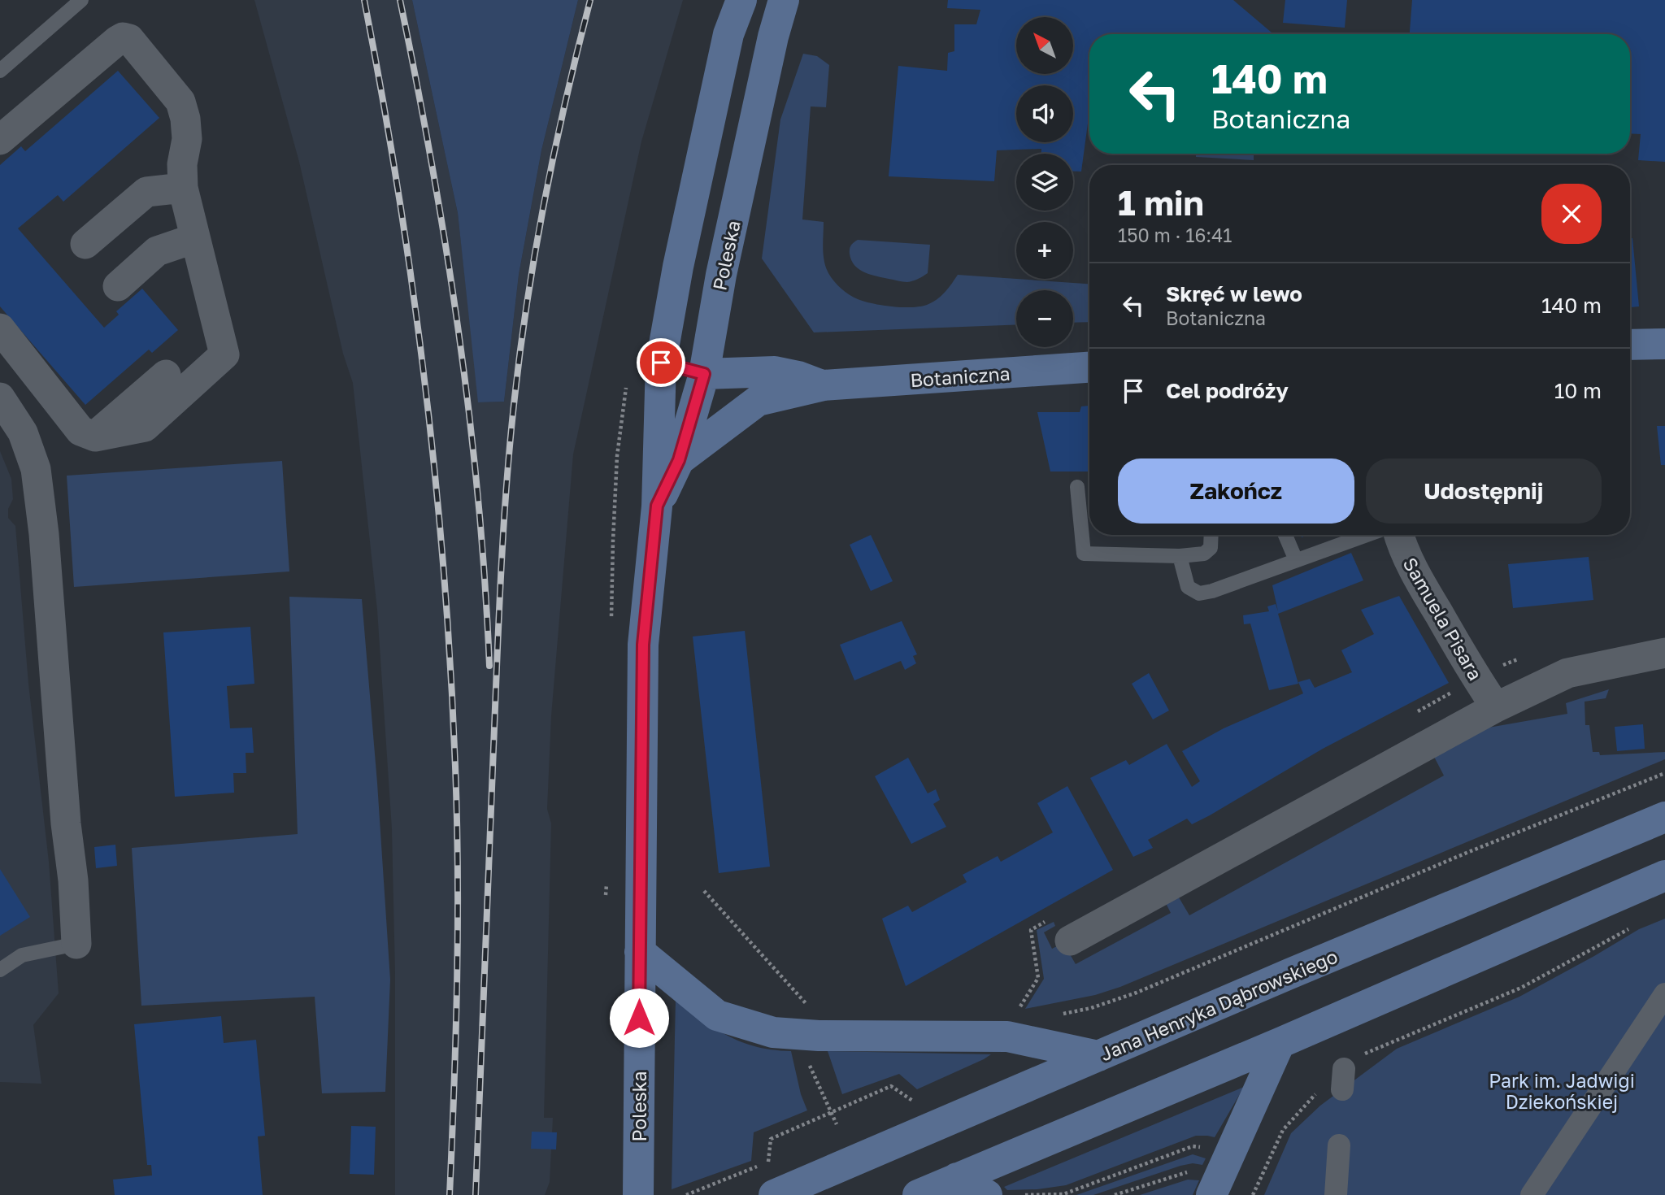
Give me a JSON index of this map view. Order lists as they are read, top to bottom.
{
  "streets": {
    "main road": ["Poleska", "Botaniczna", "Jana Henryka Dąbrowskiego"],
    "street": ["Samuela Pisara"]
  },
  "crossings": [
    ["Poleska", "Botaniczna"]
  ],
  "parks": ["Park im. Jadwigi Dziekońskiej"],
  "north": "top left",
  "page": {
    "map_buttons": ["+", "−"],
    "turn": ["140 m", "Botaniczna"],
    "heading": ["1 min", "150 m · 16:41"],
    "list": [
      {
        "name": "Skręć w lewo",
        "note": "Botaniczna",
        "value": "140 m"
      },
      {
        "name": "Cel podróży",
        "value": "10 m"
      }
    ],
    "buttons": ["Zakończ", "Udostępnij"]
  }
}
